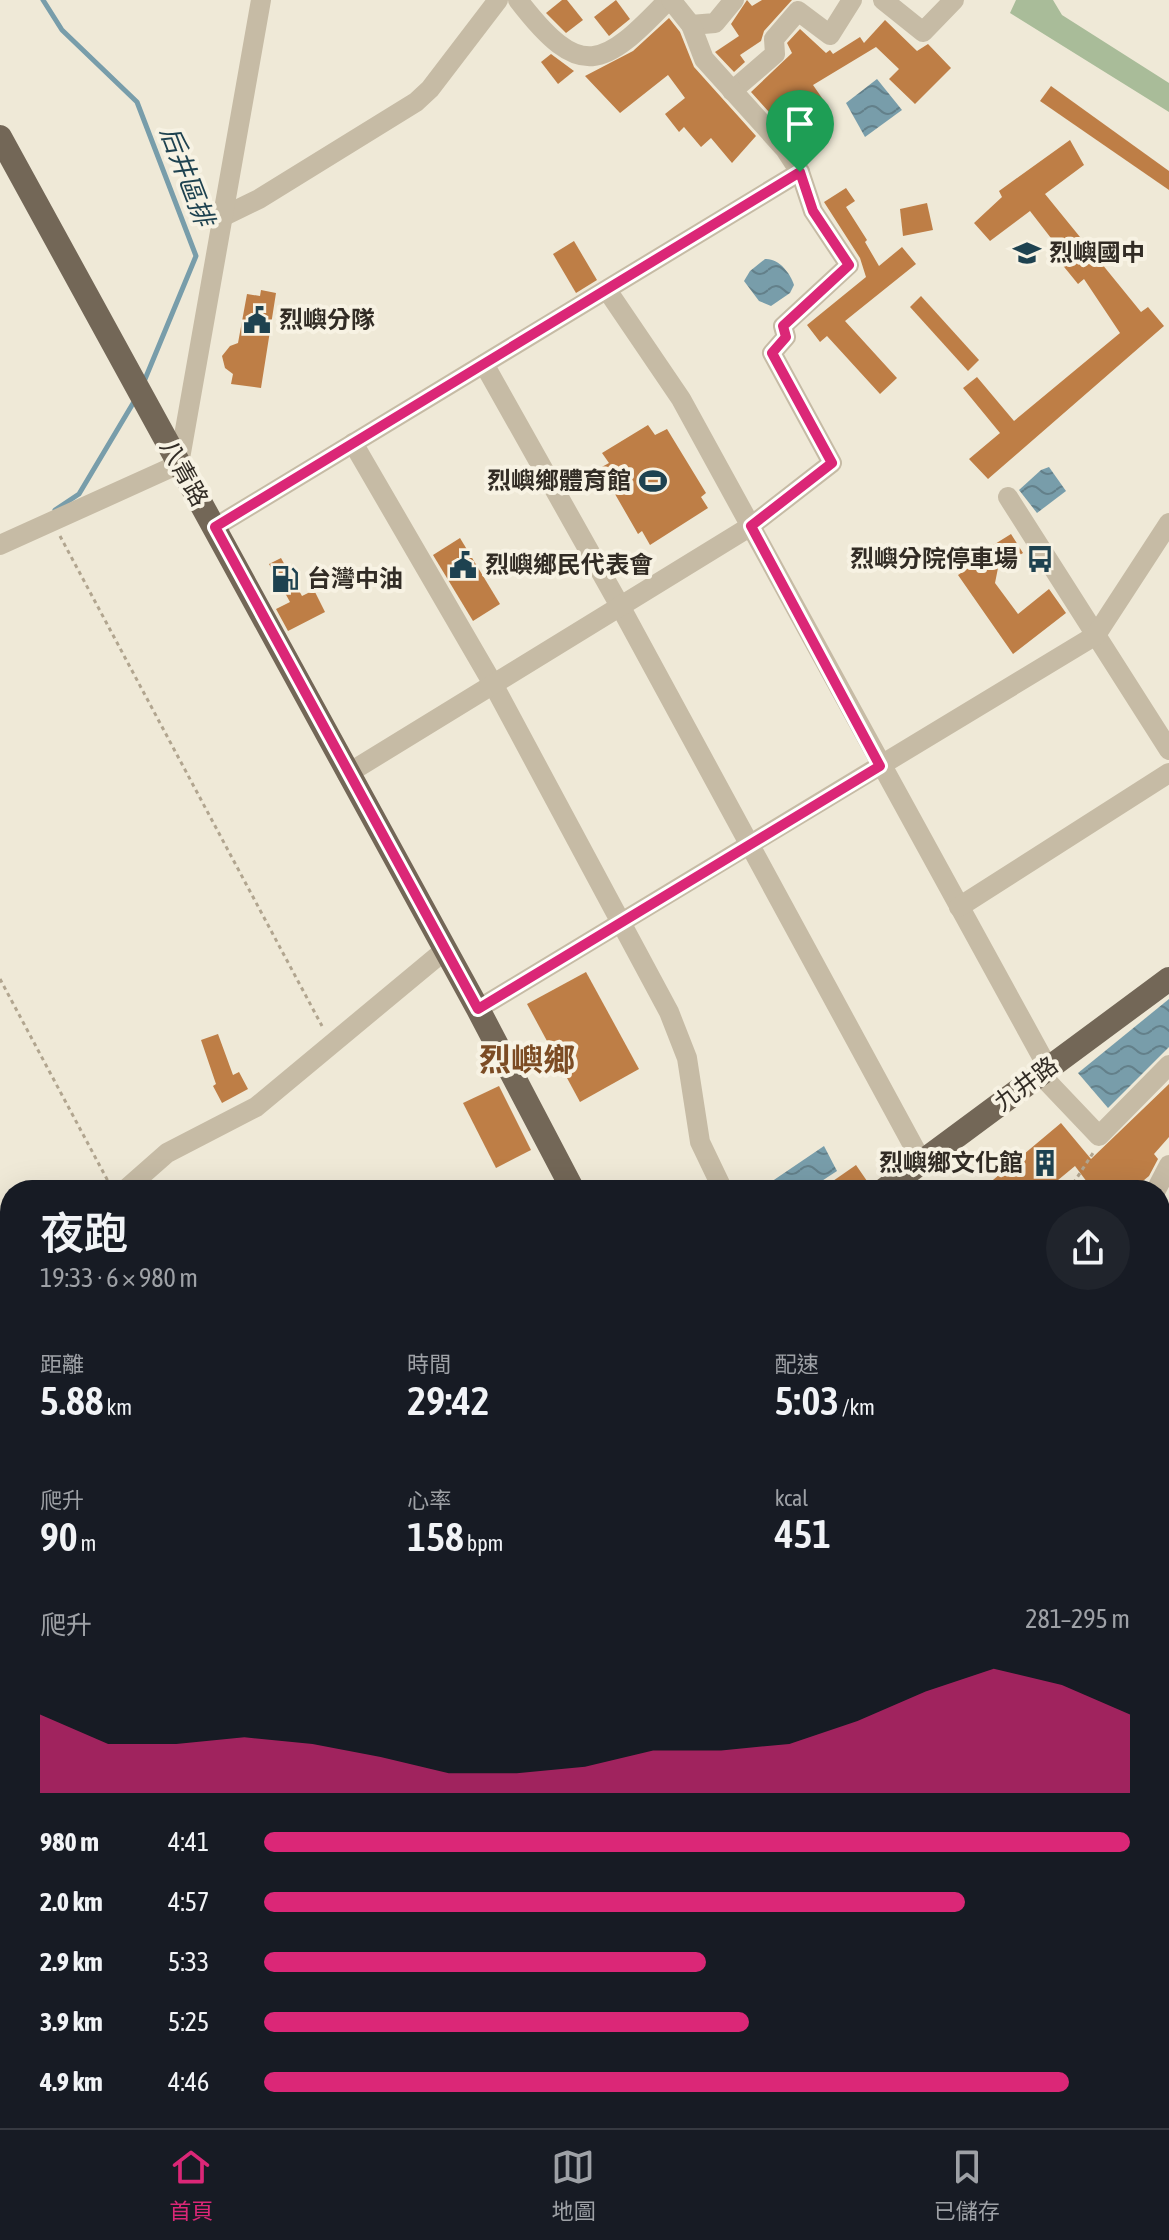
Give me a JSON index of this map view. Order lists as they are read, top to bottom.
{
  "streets": {
    "main road": ["八青路", "九井路"]
  },
  "districts": ["烈嶼鄉"],
  "water": ["后井區排"],
  "places": {
    "school or university": ["烈嶼國中"],
    "public building": ["烈嶼分隊", "烈嶼鄉民代表會"],
    "sports": ["烈嶼鄉體育館"],
    "bus stop": ["烈嶼分院停車場"],
    "fuel station": ["台灣中油"],
    "building": ["烈嶼鄉文化館"]
  },
  "page": {
    "heading": ["夜跑", "19:33 · 6 × 980 m"],
    "stats": [
      ["距離", "5.88 km"],
      ["時間", "29:42"],
      ["配速", "5:03 /km"],
      ["爬升", "90 m"],
      ["心率", "158 bpm"],
      ["kcal", "451"]
    ],
    "chart": ["爬升", "281–295 m"],
    "list": [
      {
        "name": "980 m",
        "note": "4:41"
      },
      {
        "name": "2.0 km",
        "note": "4:57"
      },
      {
        "name": "2.9 km",
        "note": "5:33"
      },
      {
        "name": "3.9 km",
        "note": "5:25"
      },
      {
        "name": "4.9 km",
        "note": "4:46"
      }
    ],
    "tabs": ["首頁", "地圖", "已儲存"]
  }
}
